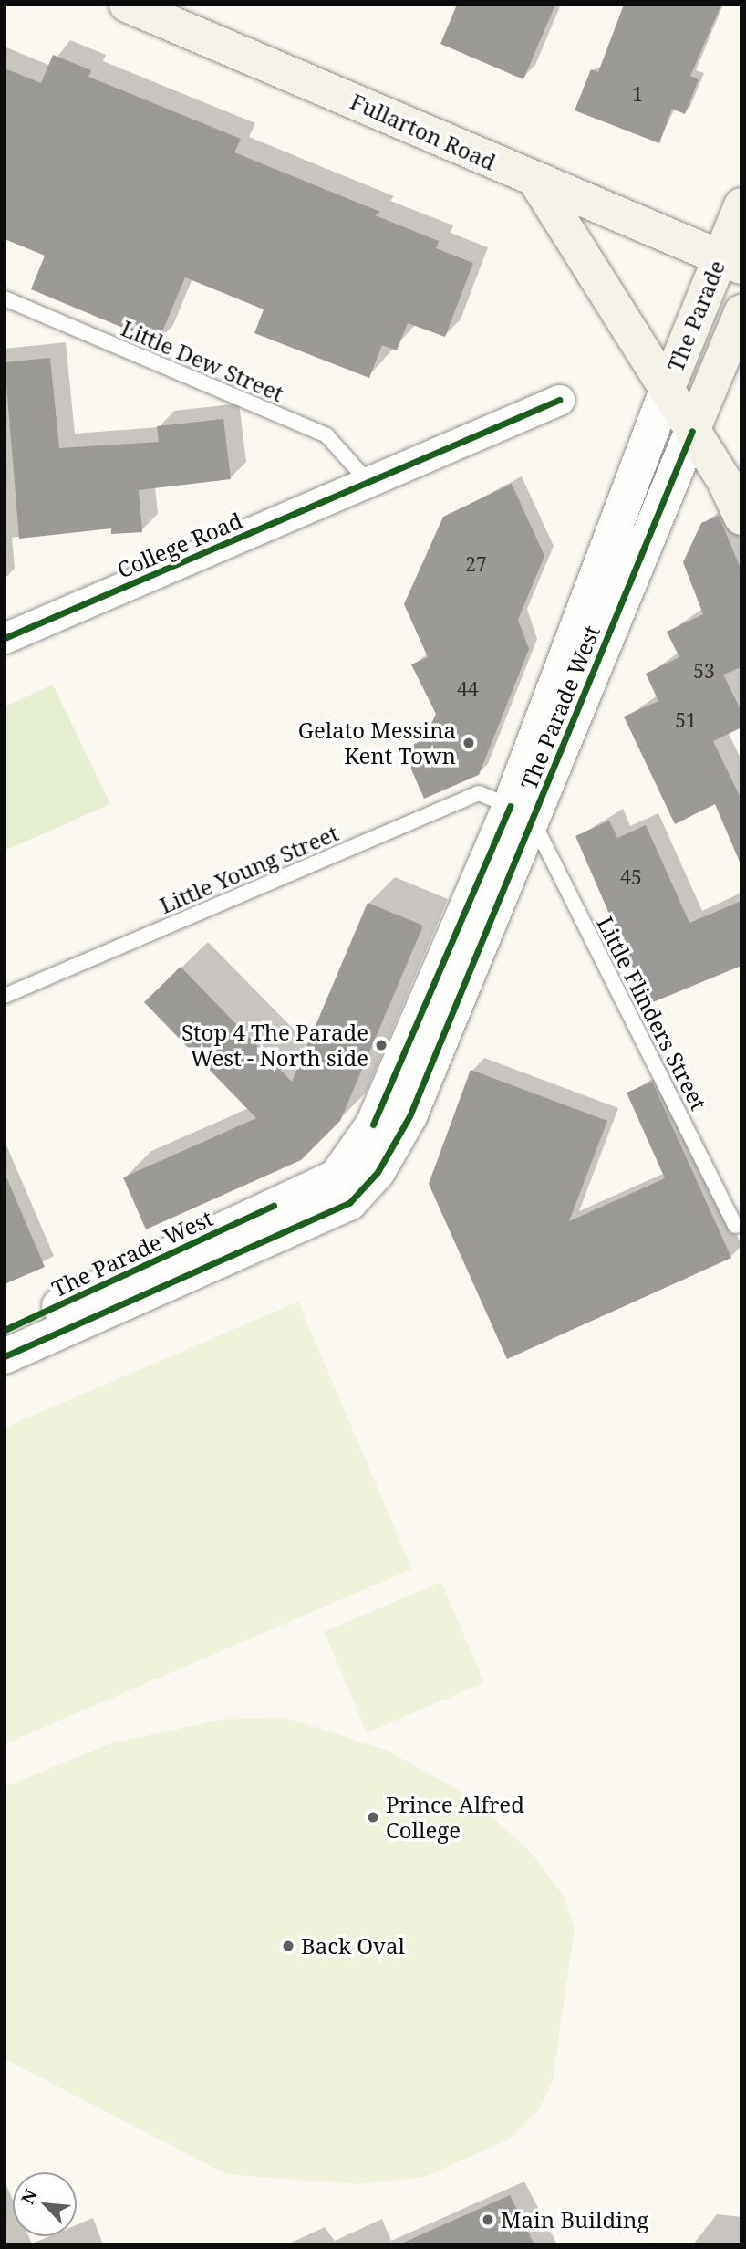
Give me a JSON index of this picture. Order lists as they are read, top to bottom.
{
  "streets": {
    "main road": ["Fullarton Road", "The Parade"],
    "street": ["College Road", "The Parade West"],
    "lane": ["Little Dew Street", "Little Young Street", "Little Flinders Street"]
  },
  "crossings": [
    ["Fullarton Road", "The Parade"],
    ["The Parade", "The Parade West"],
    ["Little Dew Street", "College Road"],
    ["The Parade West", "Little Young Street"],
    ["The Parade West", "Little Flinders Street"],
    ["Little Young Street", "Little Flinders Street"]
  ],
  "places": [
    "Gelato Messina Kent Town",
    "Stop 4 The Parade West - North side",
    "Prince Alfred College",
    "Back Oval",
    "Main Building"
  ],
  "house_numbers": [
    "1",
    "27",
    "53",
    "44",
    "51",
    "45"
  ],
  "north": "top left"
}
